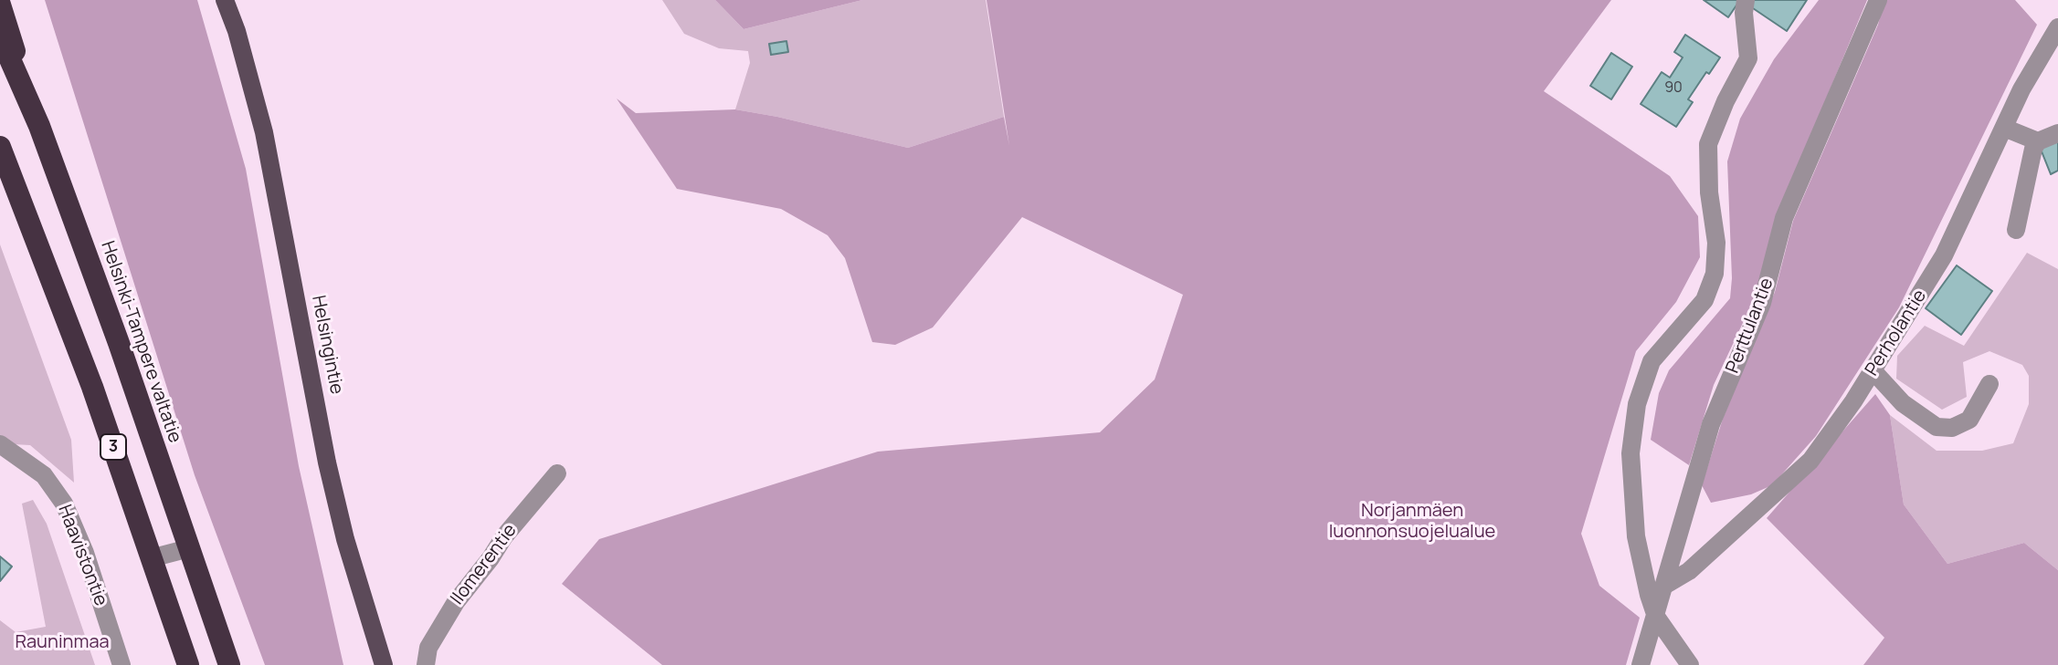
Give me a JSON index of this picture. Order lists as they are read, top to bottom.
{
  "streets": {
    "highway": ["Helsinki-Tampere valtatie", "3"],
    "main road": ["Helsingintie"],
    "street": [
      "Perttulantie",
      "Perholantie",
      "Haavistontie",
      "Ilomerentie"
    ]
  },
  "crossings": [
    ["Perttulantie", "Perholantie"]
  ],
  "parks": ["Norjanmäen luonnonsuojelualue", "Rauninmaa"],
  "house_numbers": ["90"]
}
